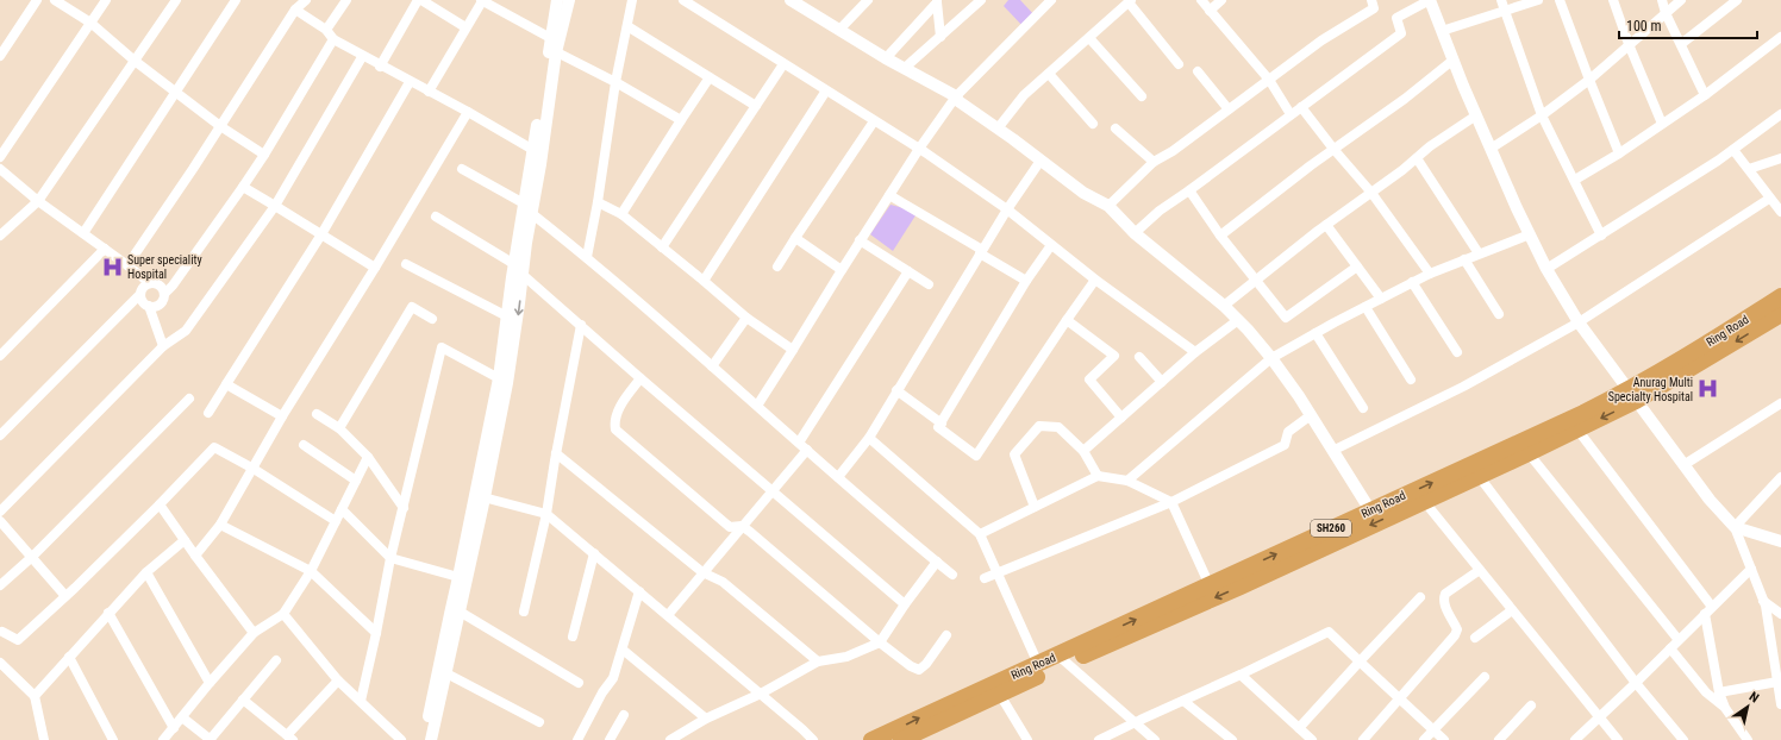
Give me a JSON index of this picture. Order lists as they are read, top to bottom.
{
  "streets": {
    "highway": ["Ring Road", "SH260"]
  },
  "places": {
    "hospital": ["Super speciality Hospital", "Anurag Multi Specialty Hospital"]
  },
  "scale_bar": "100 m",
  "north": "top right"
}
